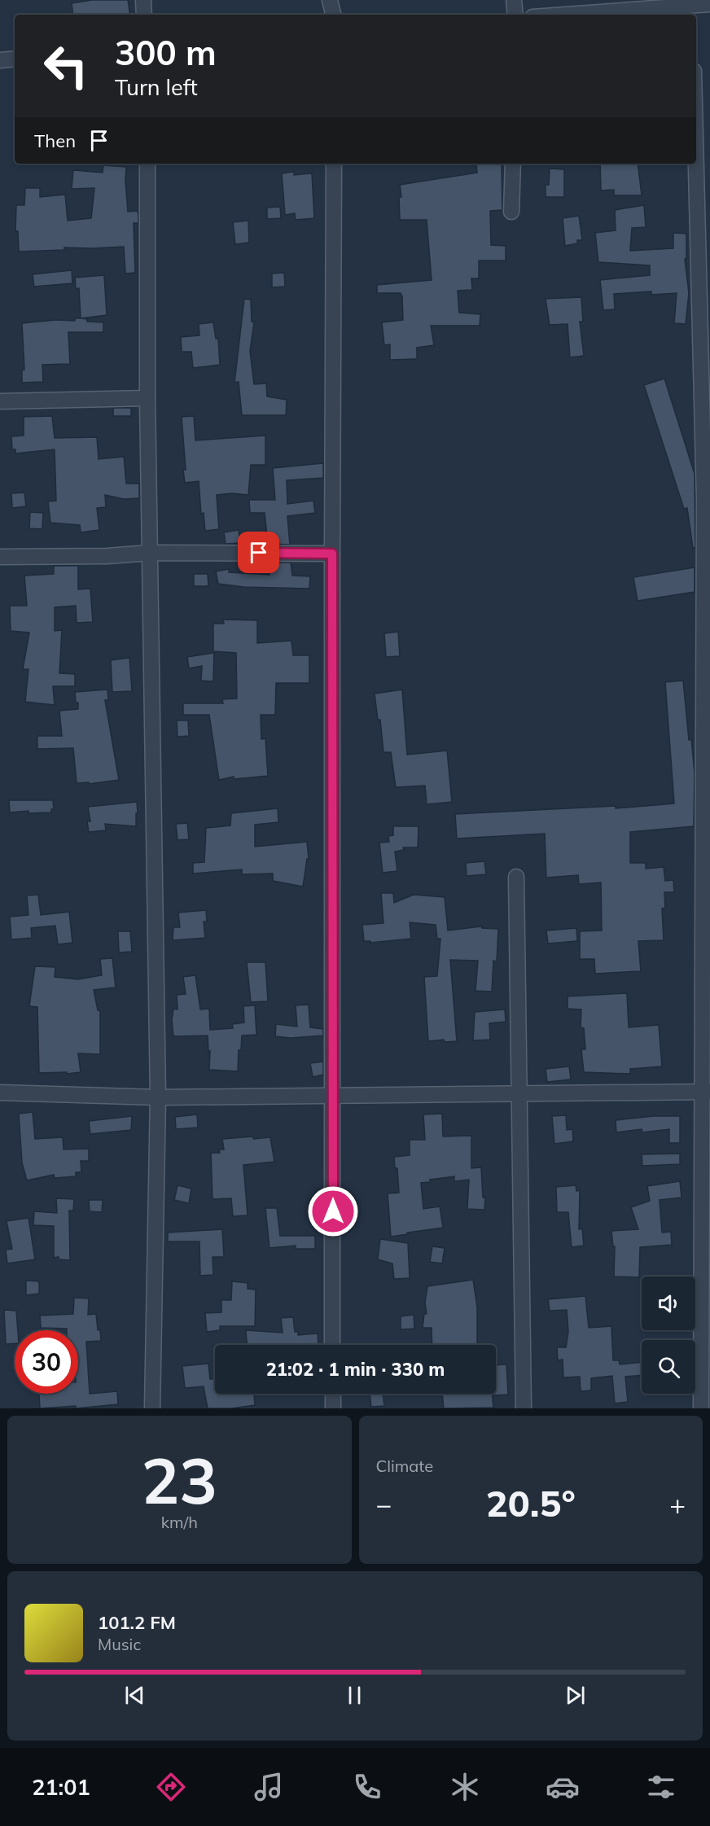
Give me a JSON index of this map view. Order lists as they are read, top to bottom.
{
  "page": {
    "turn": ["300 m", "Turn left"],
    "then": "Then",
    "limit": "30",
    "trip": "21:02 · 1 min · 330 m",
    "tile": [
      ["23", "km/h"],
      "Climate"
    ],
    "heat": ["−", "20.5°", "+"],
    "song": ["101.2 FM", "Music"],
    "tabs": "21:01"
  }
}
